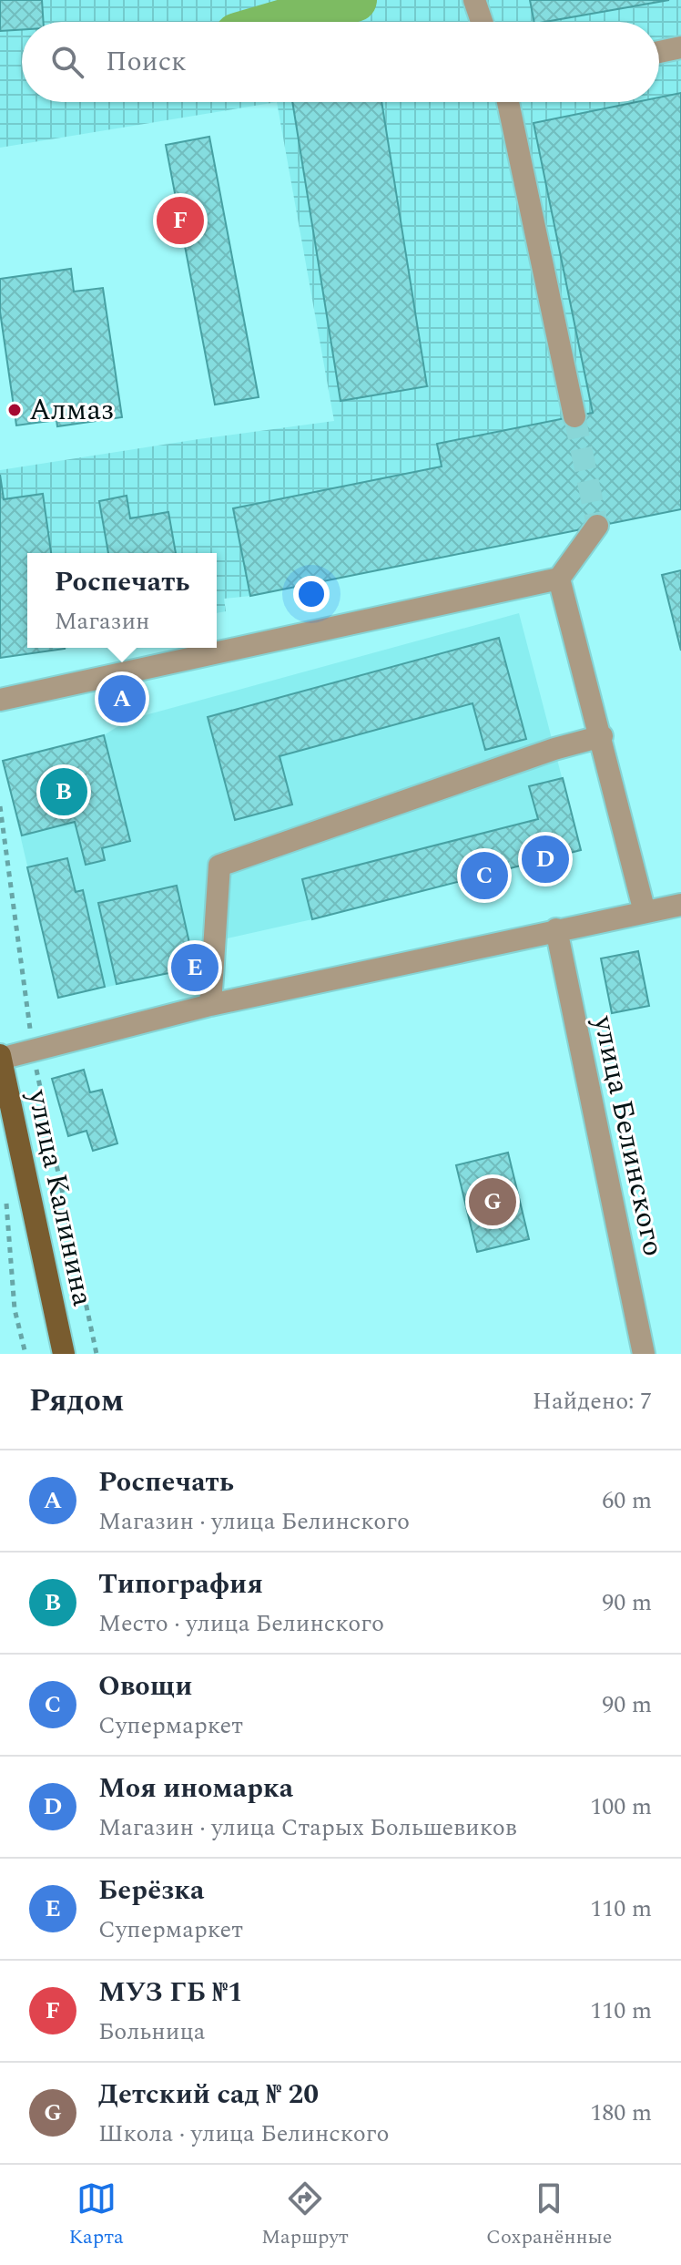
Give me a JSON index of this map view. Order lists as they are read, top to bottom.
{
  "streets": {
    "main road": ["улица Калинина"],
    "street": ["улица Белинского"]
  },
  "places": ["Алмаз"],
  "page": {
    "search": "Поиск",
    "pins": [
      "F",
      "A",
      "B",
      "D",
      "C",
      "E",
      "G"
    ],
    "popup": ["Роспечать", "Магазин"],
    "heading": ["Рядом", "Найдено: 7"],
    "list": [
      {
        "mark": "A",
        "name": "Роспечать",
        "note": "Магазин · улица Белинского",
        "value": "60 m"
      },
      {
        "mark": "B",
        "name": "Типография",
        "note": "Место · улица Белинского",
        "value": "90 m"
      },
      {
        "mark": "C",
        "name": "Овощи",
        "note": "Супермаркет",
        "value": "90 m"
      },
      {
        "mark": "D",
        "name": "Моя иномарка",
        "note": "Магазин · улица Старых Большевиков",
        "value": "100 m"
      },
      {
        "mark": "E",
        "name": "Берёзка",
        "note": "Супермаркет",
        "value": "110 m"
      },
      {
        "mark": "F",
        "name": "МУЗ ГБ №1",
        "note": "Больница",
        "value": "110 m"
      },
      {
        "mark": "G",
        "name": "Детский сад № 20",
        "note": "Школа · улица Белинского",
        "value": "180 m"
      }
    ],
    "nav": ["Карта", "Маршрут", "Сохранённые"]
  }
}
